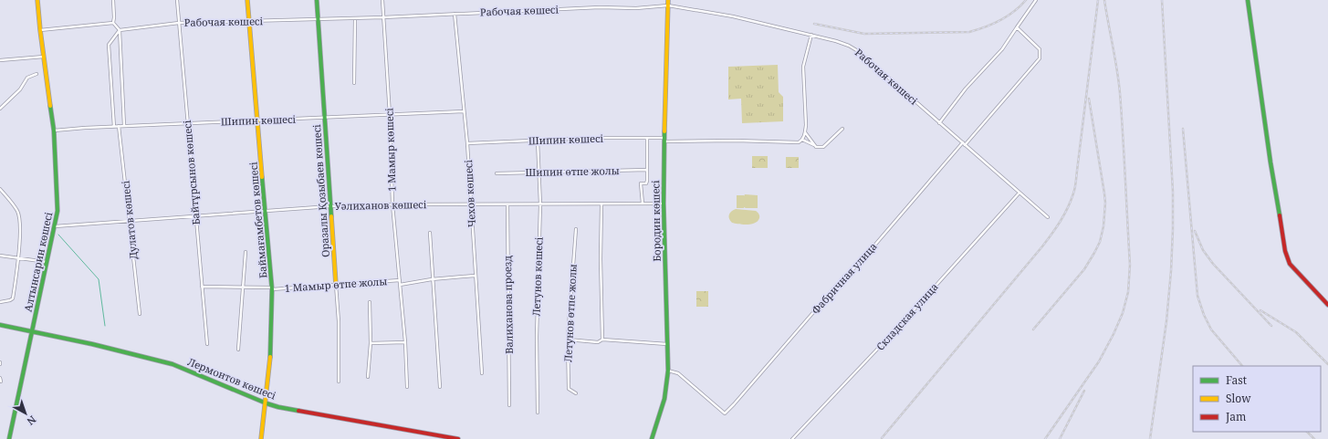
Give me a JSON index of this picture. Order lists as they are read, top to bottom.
{
  "streets": {
    "street": [
      "Рабочая көшесі",
      "Шипин көшесі",
      "1 Мамыр көшесі",
      "Шипин өтпе жолы",
      "Байтұрсынов көшесі",
      "Оразалы Қозыбаев көшесі",
      "Чехов көшесі",
      "Уәлиханов көшесі",
      "Дулатов көшесі",
      "Баймағамбетов көшесі",
      "Бородин көшесі",
      "Алтынсарин көшесі",
      "Летунов көшесі",
      "Фабричная улица",
      "1 Мамыр өтпе жолы",
      "Валиханова проезд",
      "Летунов өтпе жолы",
      "Складская улица",
      "Лермонтов көшесі"
    ]
  },
  "crossings": [
    ["Рабочая көшесі", "1 Мамыр көшесі"],
    ["Рабочая көшесі", "Байтұрсынов көшесі"],
    ["Рабочая көшесі", "Оразалы Қозыбаев көшесі"],
    ["Рабочая көшесі", "Чехов көшесі"],
    ["Рабочая көшесі", "Баймағамбетов көшесі"],
    ["Рабочая көшесі", "Бородин көшесі"],
    ["Рабочая көшесі", "Фабричная улица"],
    ["Рабочая көшесі", "Складская улица"],
    ["Шипин көшесі", "1 Мамыр көшесі"],
    ["Шипин көшесі", "Байтұрсынов көшесі"],
    ["Шипин көшесі", "Оразалы Қозыбаев көшесі"],
    ["Шипин көшесі", "Чехов көшесі"],
    ["Шипин көшесі", "Дулатов көшесі"],
    ["Шипин көшесі", "Баймағамбетов көшесі"],
    ["Шипин көшесі", "Бородин көшесі"],
    ["Шипин көшесі", "Алтынсарин көшесі"],
    ["Шипин көшесі", "Летунов көшесі"],
    ["1 Мамыр көшесі", "Уәлиханов көшесі"],
    ["1 Мамыр көшесі", "1 Мамыр өтпе жолы"],
    ["Шипин өтпе жолы", "Летунов көшесі"],
    ["Байтұрсынов көшесі", "Уәлиханов көшесі"],
    ["Байтұрсынов көшесі", "1 Мамыр өтпе жолы"],
    ["Оразалы Қозыбаев көшесі", "Уәлиханов көшесі"],
    ["Оразалы Қозыбаев көшесі", "1 Мамыр өтпе жолы"],
    ["Чехов көшесі", "Уәлиханов көшесі"],
    ["Чехов көшесі", "1 Мамыр өтпе жолы"],
    ["Уәлиханов көшесі", "Дулатов көшесі"],
    ["Уәлиханов көшесі", "Баймағамбетов көшесі"],
    ["Уәлиханов көшесі", "Бородин көшесі"],
    ["Уәлиханов көшесі", "Алтынсарин көшесі"],
    ["Уәлиханов көшесі", "Летунов көшесі"],
    ["Уәлиханов көшесі", "Валиханова проезд"],
    ["Баймағамбетов көшесі", "1 Мамыр өтпе жолы"],
    ["Баймағамбетов көшесі", "Лермонтов көшесі"],
    ["Бородин көшесі", "Фабричная улица"],
    ["Алтынсарин көшесі", "Лермонтов көшесі"]
  ],
  "legend": ["Fast", "Slow", "Jam"],
  "north": "bottom right"
}
